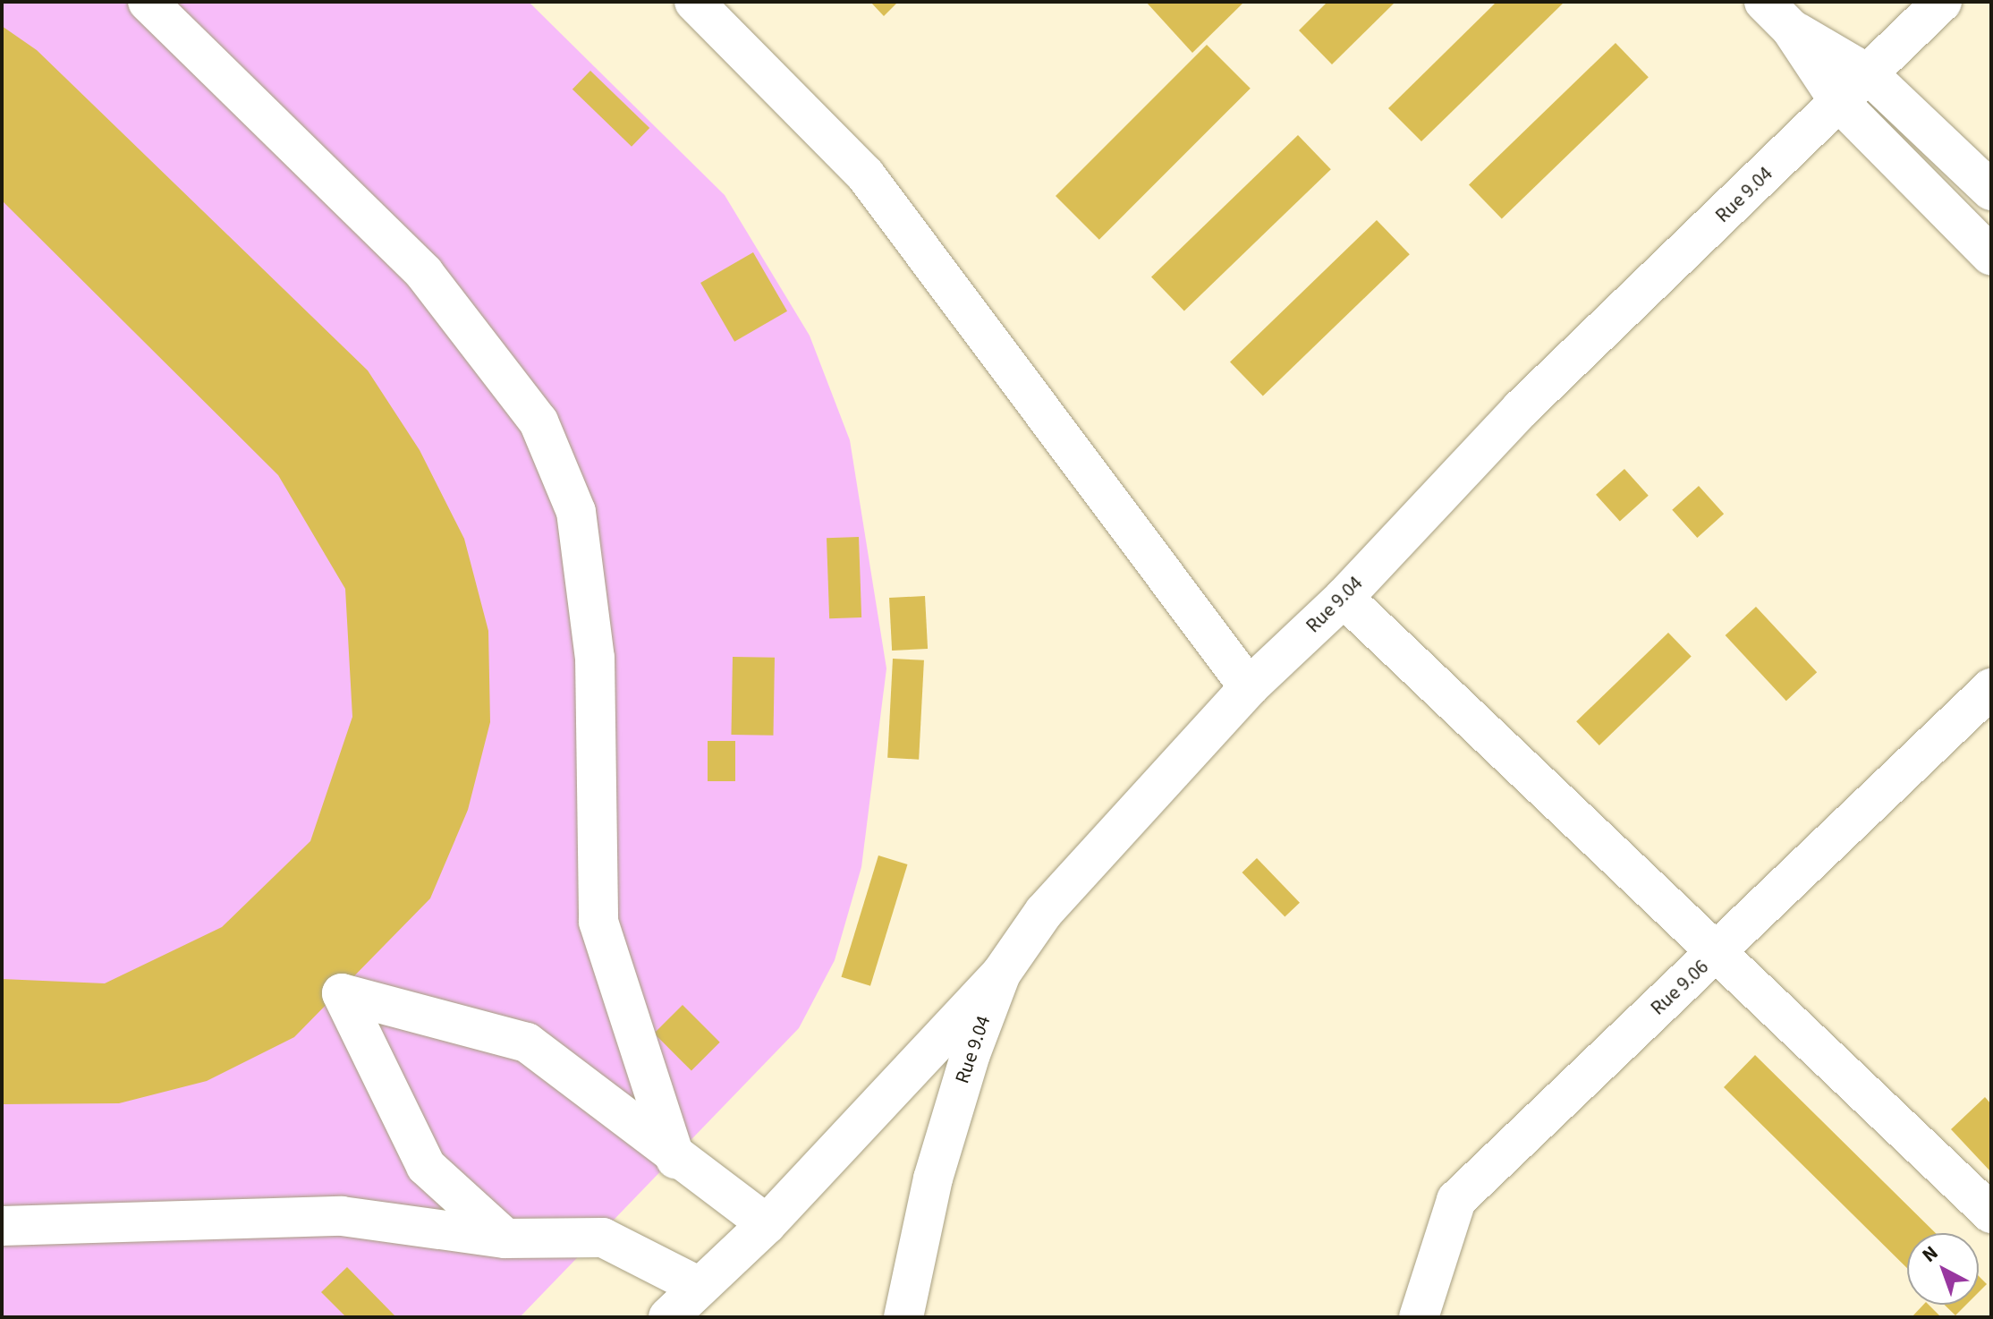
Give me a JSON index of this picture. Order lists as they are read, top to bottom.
{
  "streets": {
    "street": ["Rue 9.04", "Rue 9.06"]
  },
  "north": "top left"
}
